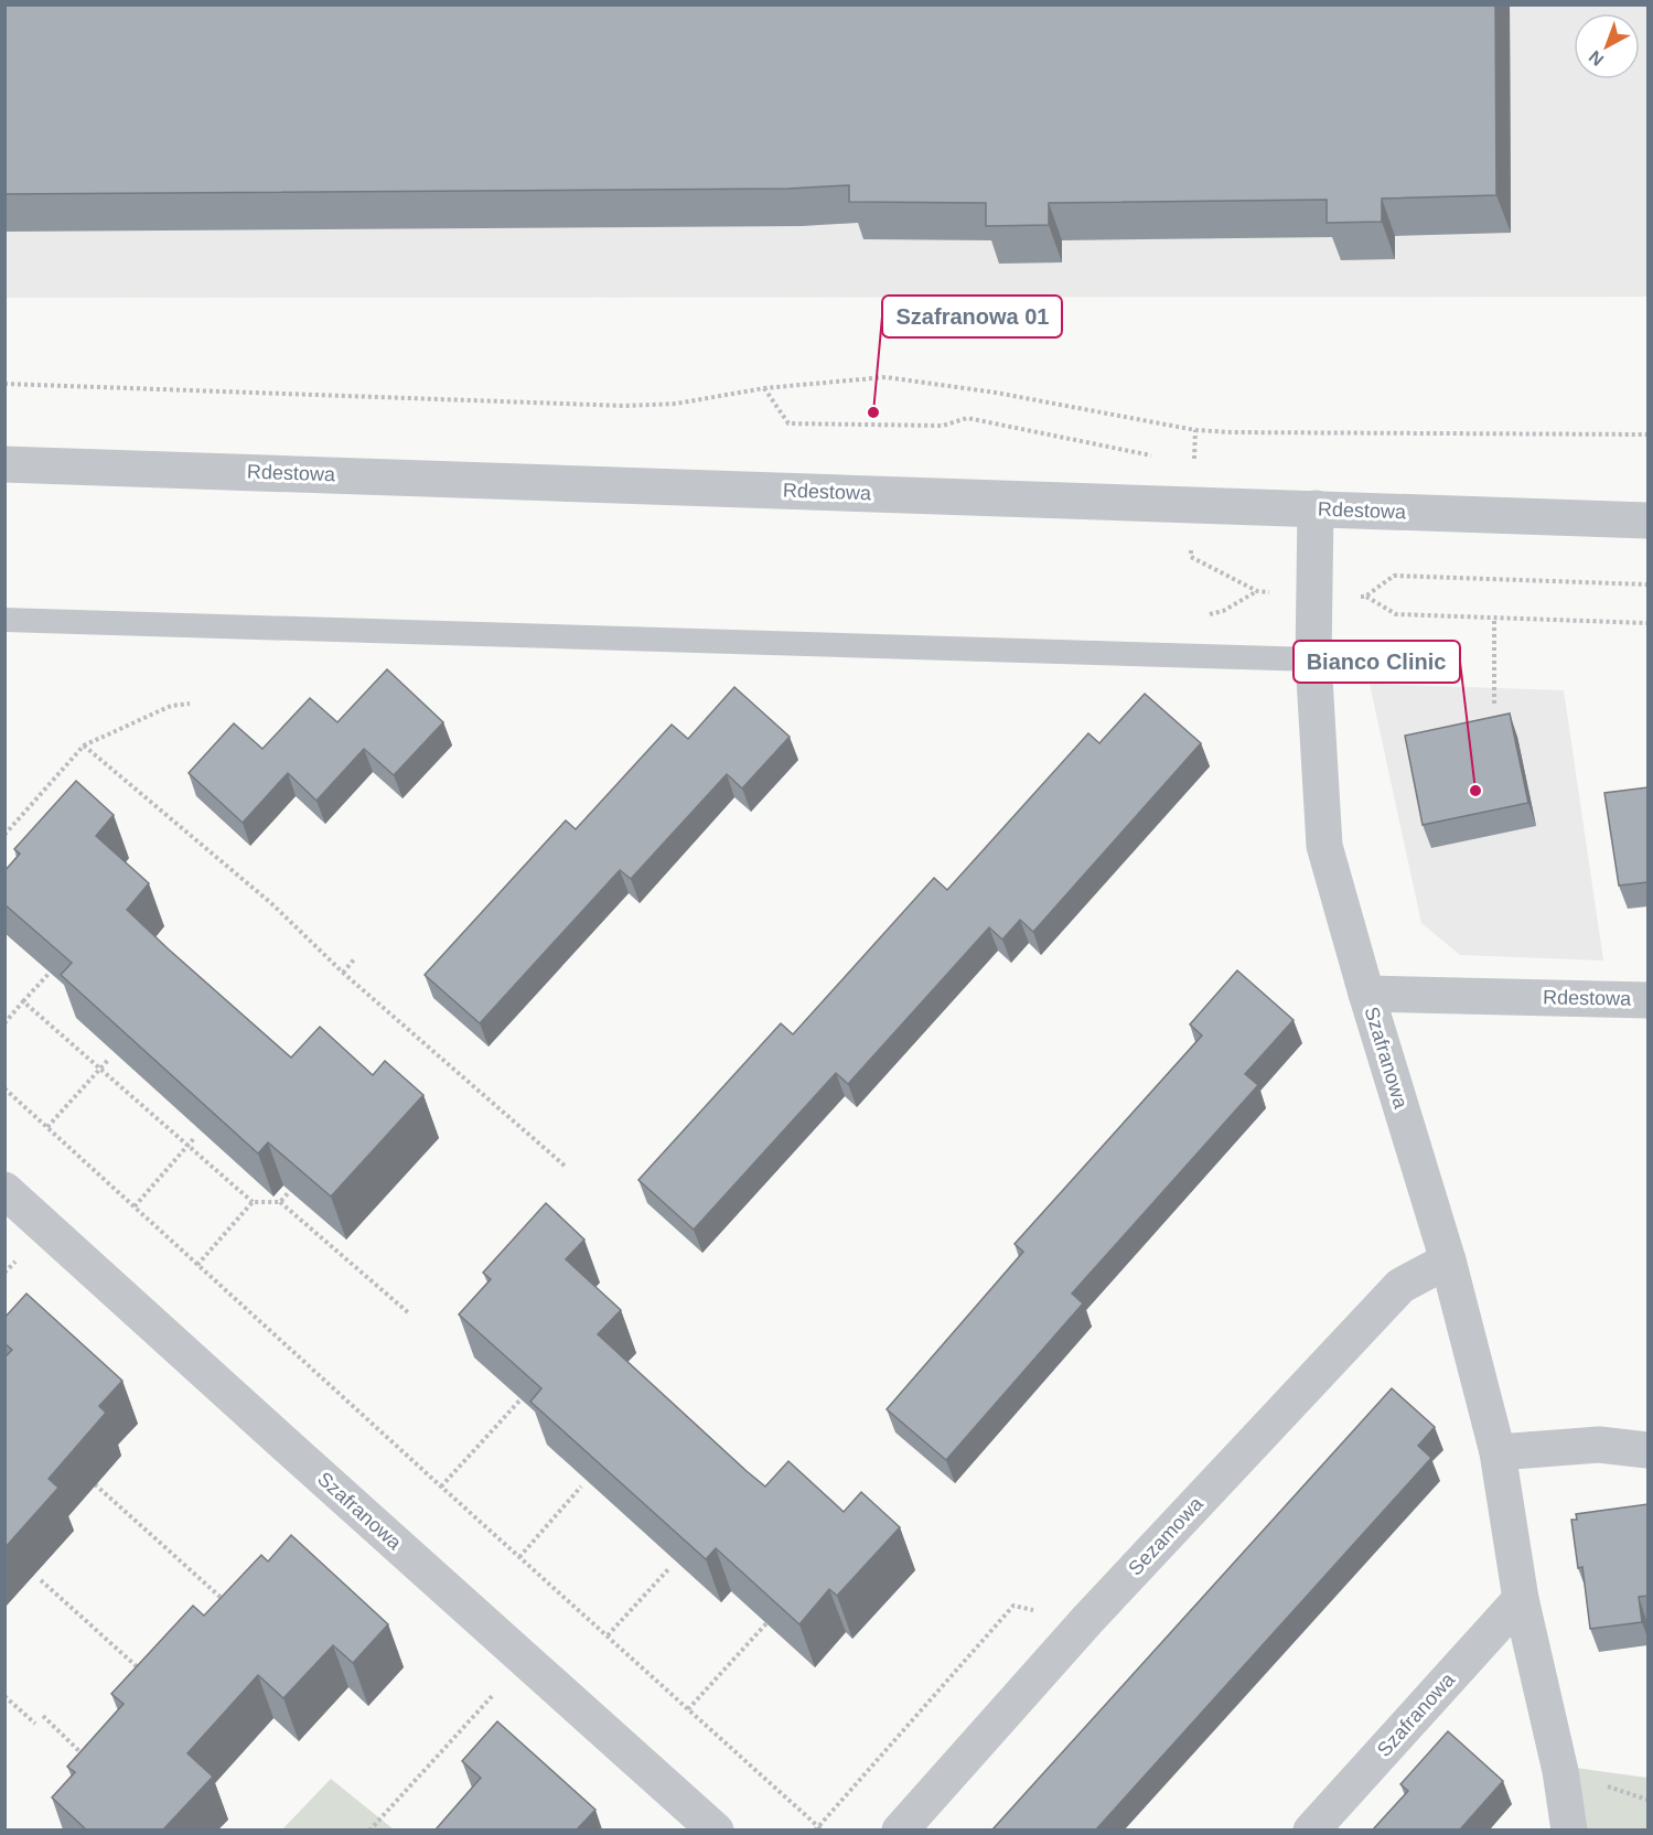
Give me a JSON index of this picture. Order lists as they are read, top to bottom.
{
  "streets": {
    "street": ["Rdestowa", "Szafranowa", "Sezamowa"]
  },
  "crossings": [
    ["Rdestowa", "Szafranowa"],
    ["Szafranowa", "Sezamowa"]
  ],
  "places": ["Szafranowa 01", "Bianco Clinic"],
  "north": "bottom left"
}
